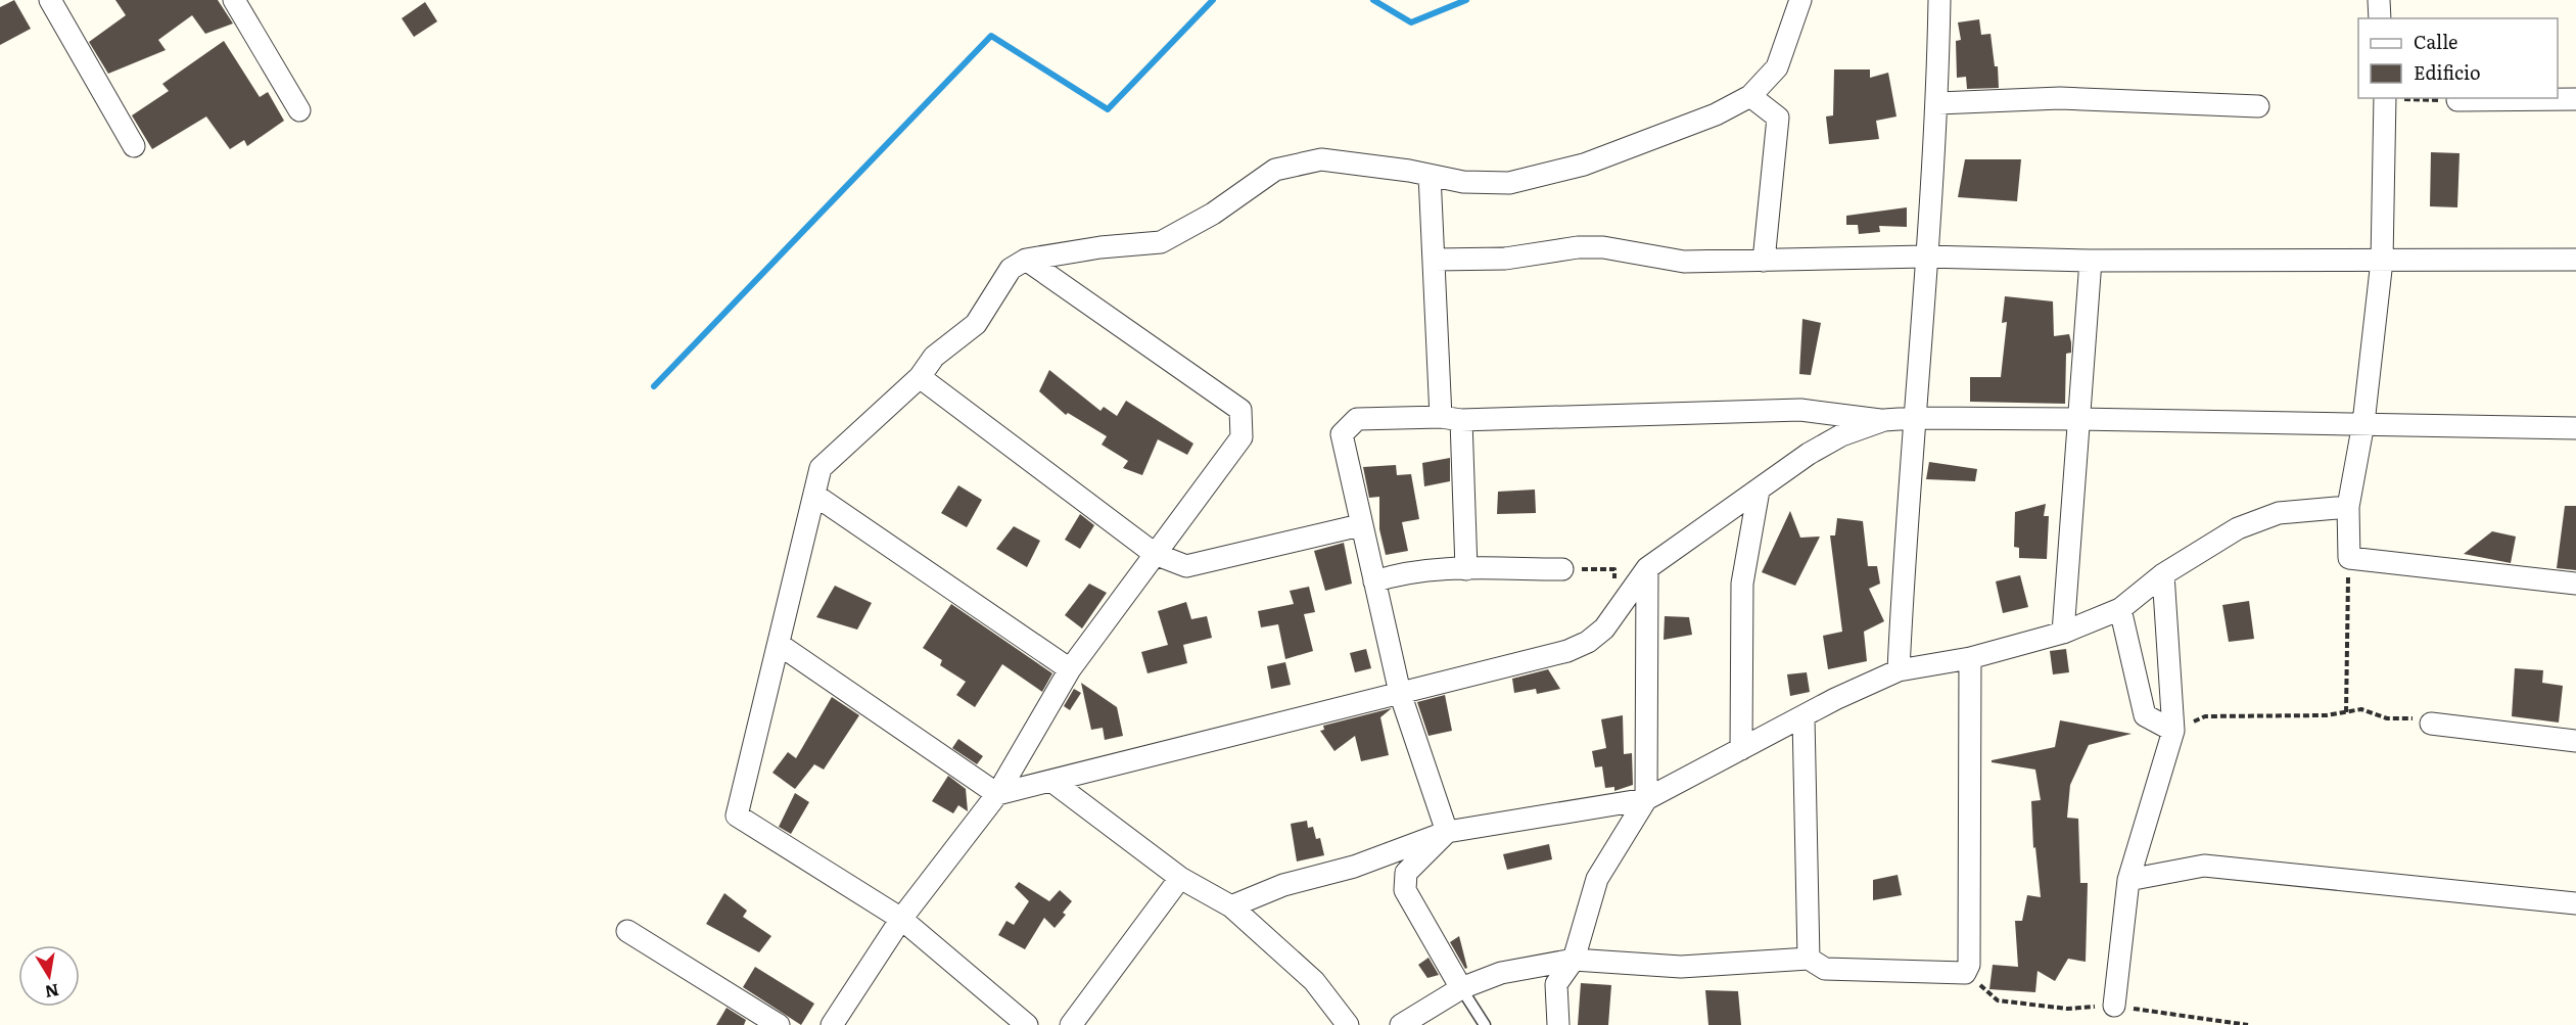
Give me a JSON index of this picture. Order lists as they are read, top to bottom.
{
  "legend": ["Calle", "Edificio"],
  "north": "bottom"
}
